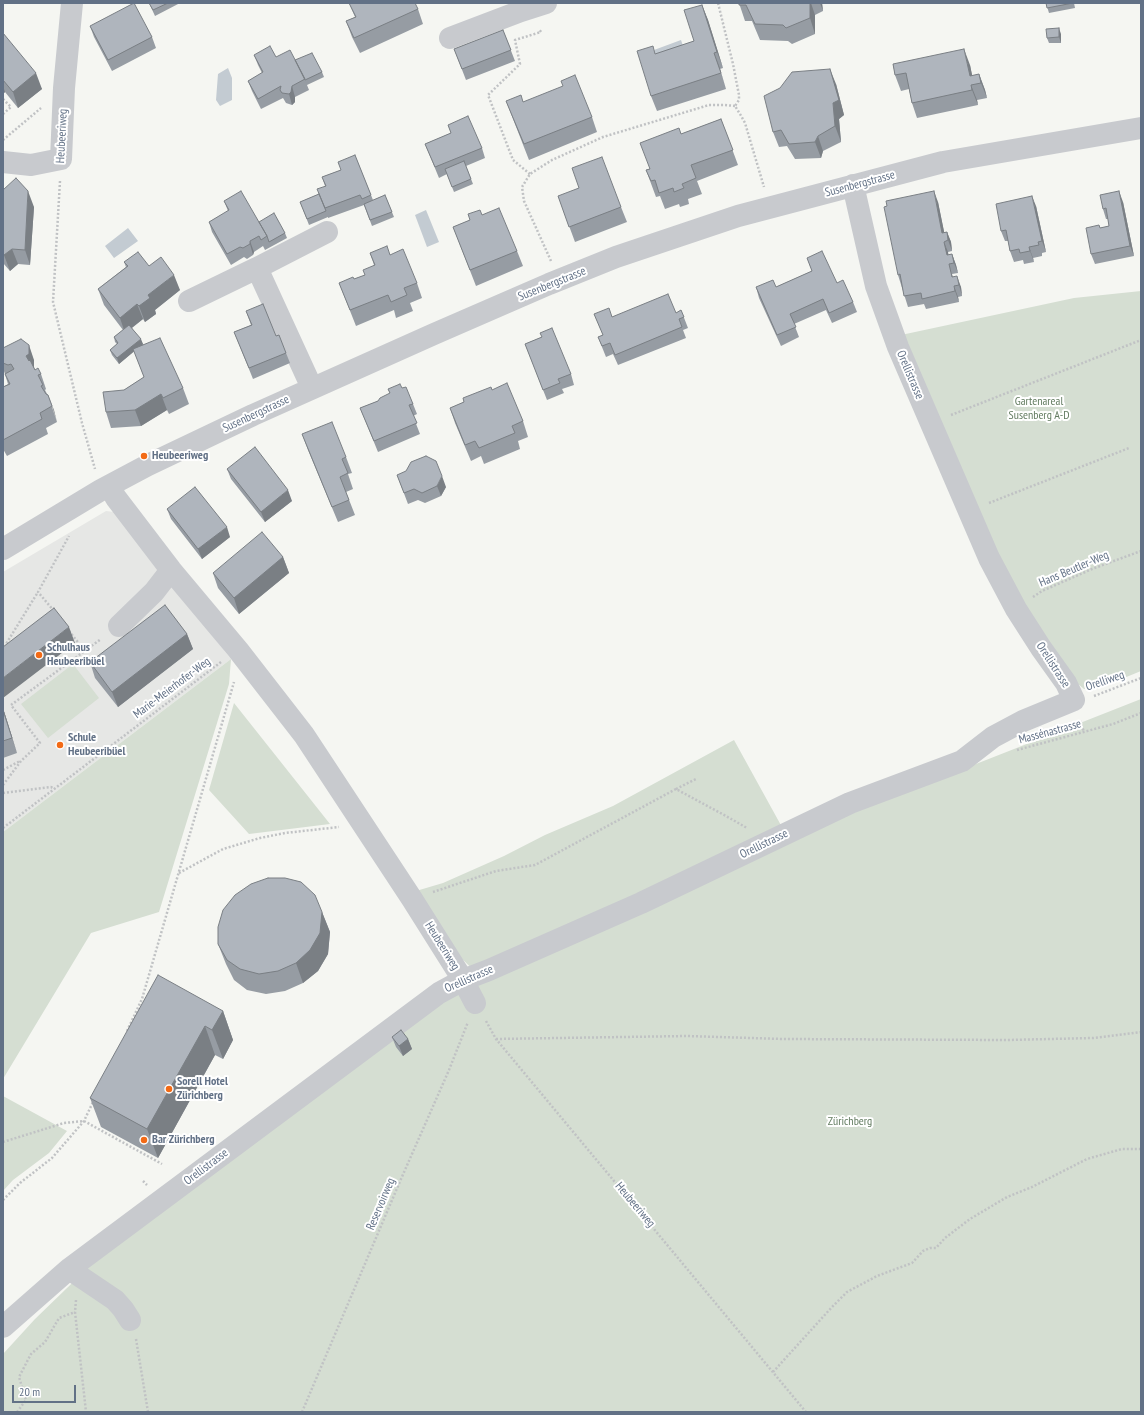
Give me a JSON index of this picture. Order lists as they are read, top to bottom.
{
  "streets": {
    "street": ["Heubeeriweg", "Susenbergstrasse", "Orellistrasse"],
    "path": [
      "Hans Beutler-Weg",
      "Orelliweg",
      "Marie-Meierhofer-Weg",
      "Massénastrasse",
      "Reservoirweg"
    ]
  },
  "crossings": [
    ["Heubeeriweg", "Susenbergstrasse"],
    ["Heubeeriweg", "Orellistrasse"],
    ["Heubeeriweg", "Marie-Meierhofer-Weg"],
    ["Heubeeriweg", "Reservoirweg"],
    ["Susenbergstrasse", "Orellistrasse"],
    ["Orellistrasse", "Hans Beutler-Weg"],
    ["Orellistrasse", "Orelliweg"]
  ],
  "parks": ["Gartenareal Susenberg A-D", "Zürichberg"],
  "places": [
    "Heubeeriweg",
    "Schulhaus Heubeeribüel",
    "Schule Heubeeribüel",
    "Sorell Hotel Zürichberg",
    "Bar Zürichberg"
  ],
  "scale_bar": "20 m"
}
